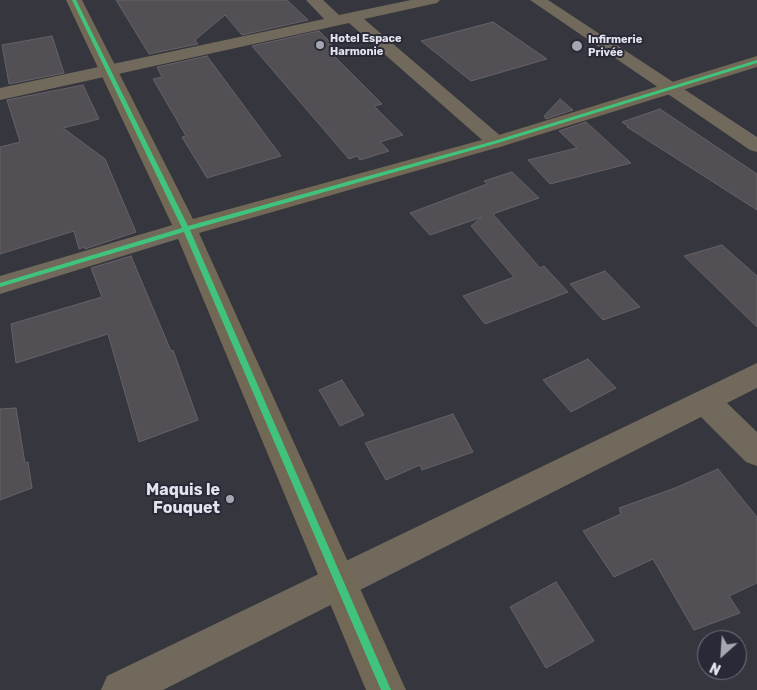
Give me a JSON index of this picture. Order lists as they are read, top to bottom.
{
  "places": ["Hotel Espace Harmonie", "Infirmerie Privée", "Maquis le Fouquet"],
  "north": "bottom left"
}
